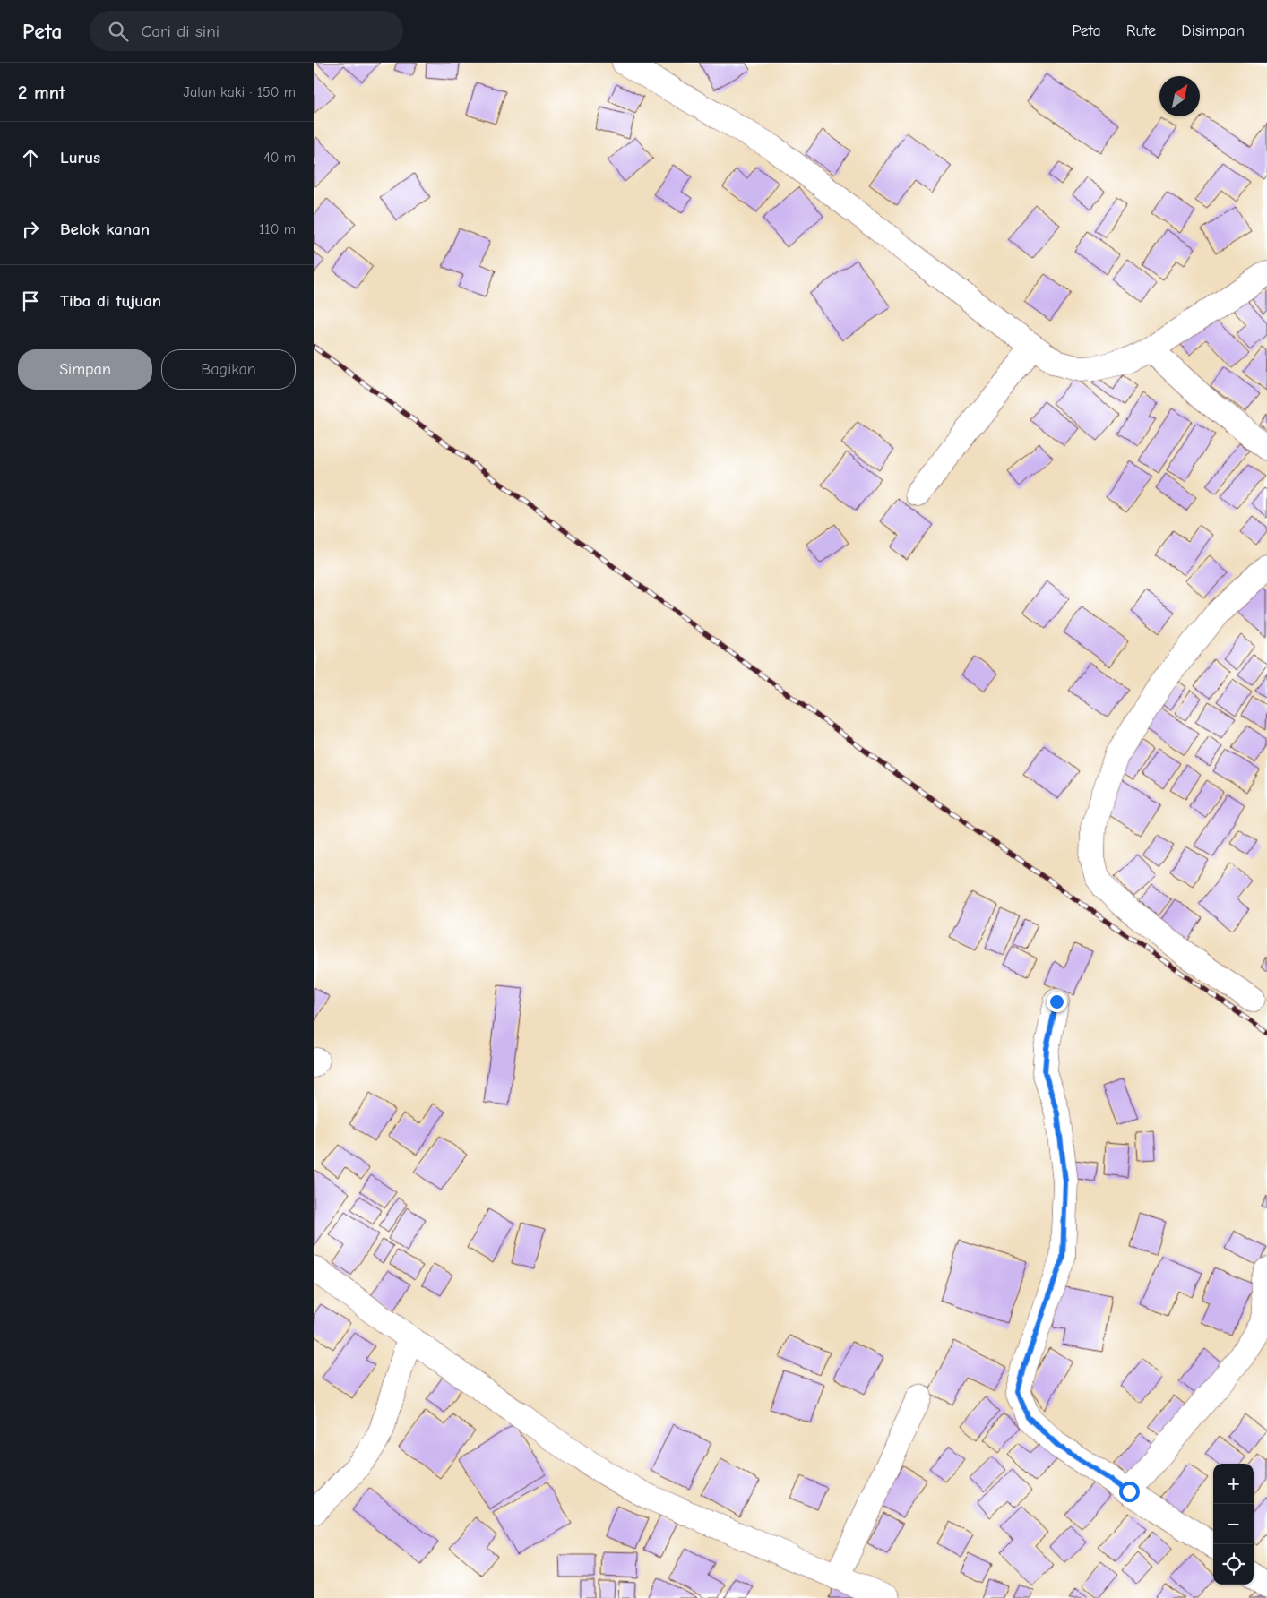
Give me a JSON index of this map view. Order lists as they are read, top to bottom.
{
  "north": "top right",
  "page": {
    "header": "Peta",
    "search": "Cari di sini",
    "nav": ["Peta", "Rute", "Disimpan"],
    "heading": ["2 mnt", "Jalan kaki · 150 m"],
    "list": [
      ["Lurus", "40 m"],
      ["Belok kanan", "110 m"],
      "Tiba di tujuan"
    ],
    "buttons": ["Simpan", "Bagikan"],
    "map_buttons": ["+", "−"]
  }
}
